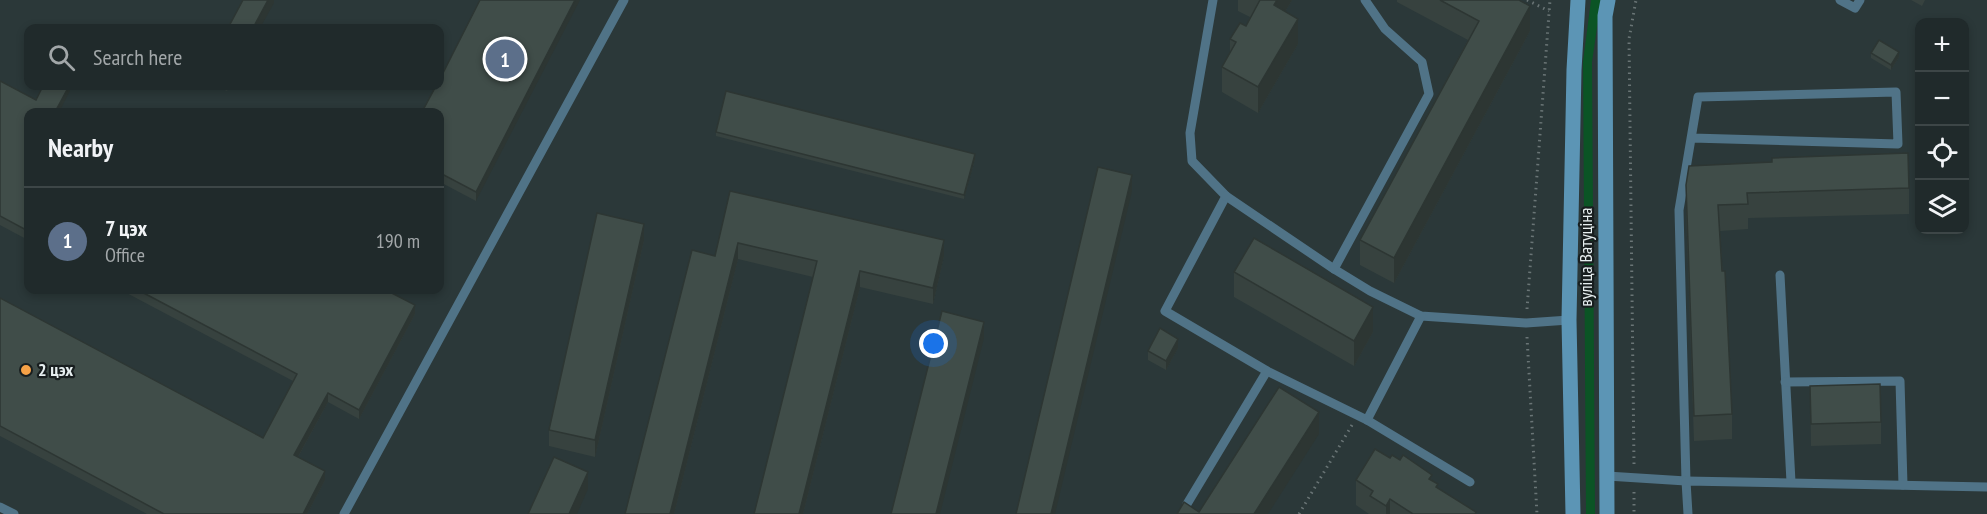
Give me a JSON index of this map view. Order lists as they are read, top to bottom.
{
  "streets": {
    "street": ["вуліца Ватуціна"]
  },
  "places": ["2 цэх"],
  "page": {
    "map_buttons": ["+", "−"],
    "search": "Search here",
    "pins": "1",
    "heading": "Nearby",
    "list": [
      {
        "mark": "1",
        "name": "7 цэх",
        "note": "Office",
        "value": "190 m"
      }
    ]
  }
}
